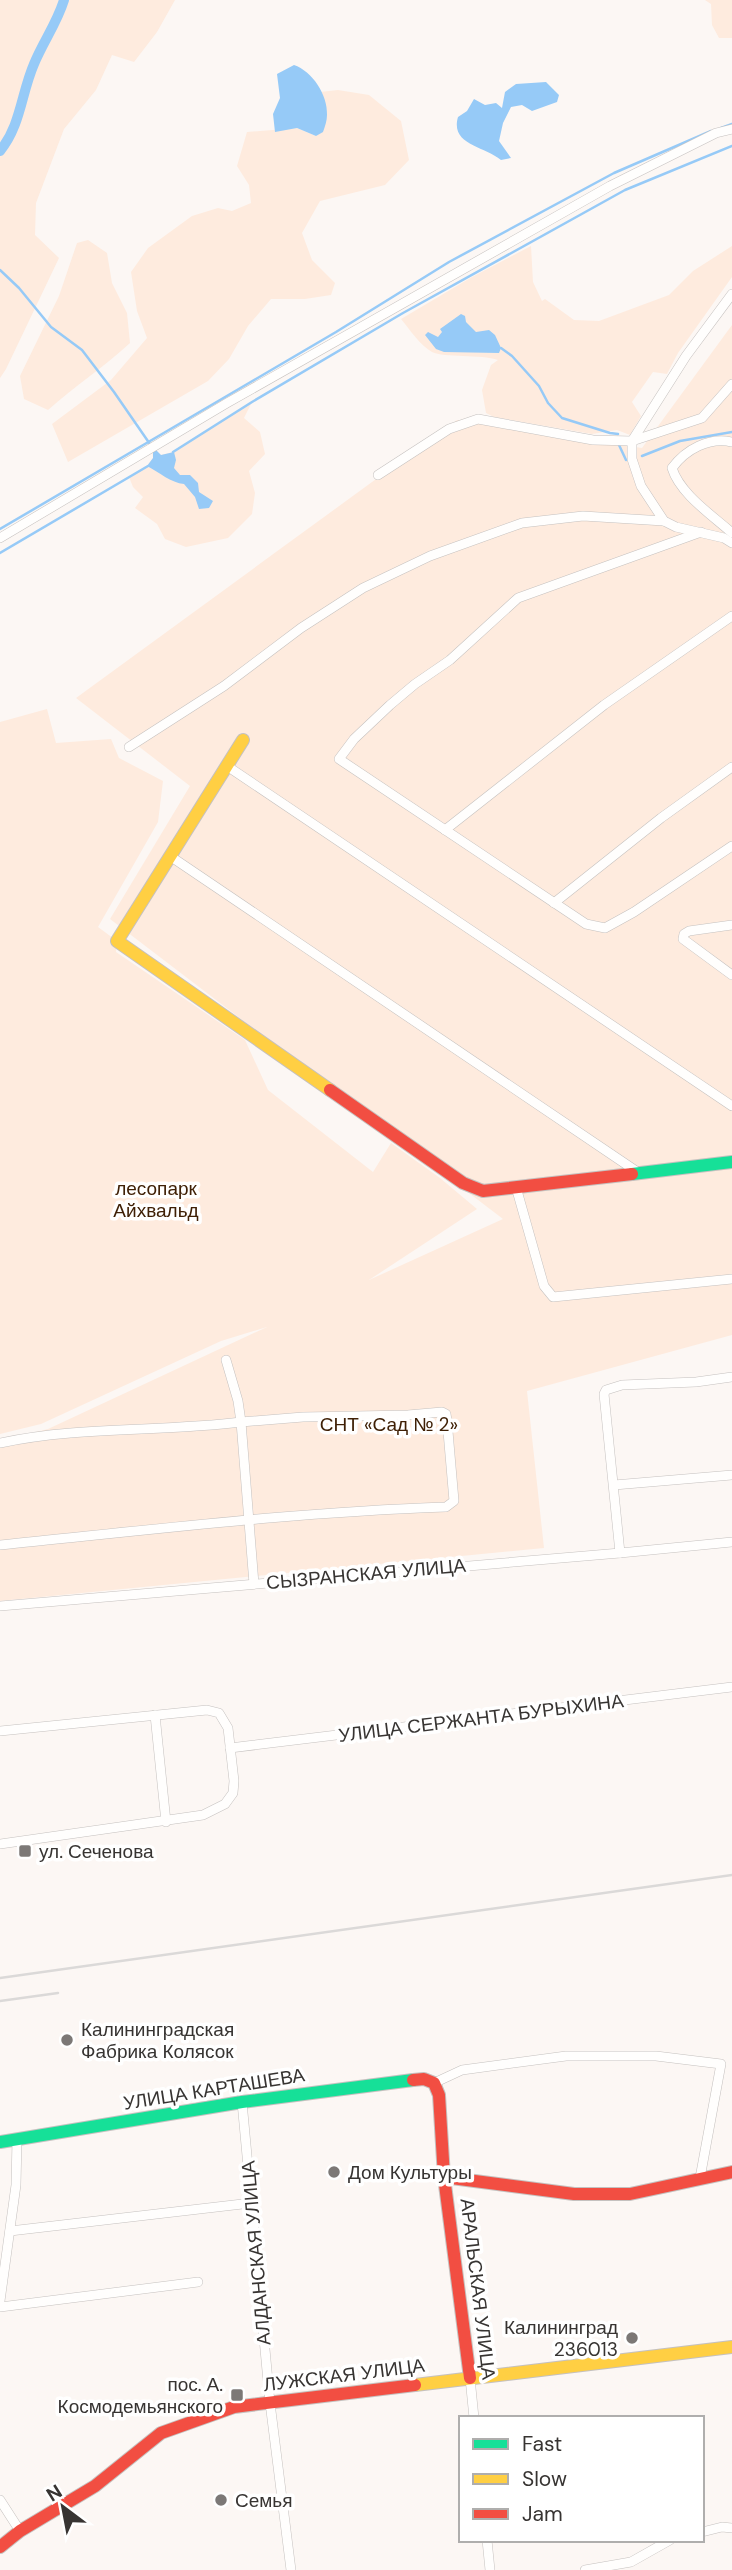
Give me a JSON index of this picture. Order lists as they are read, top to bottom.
{
  "streets": {
    "street": [
      "СЫЗРАНСКАЯ УЛИЦА",
      "УЛИЦА СЕРЖАНТА БУРЫХИНА",
      "УЛИЦА КАРТАШЕВА",
      "АЛДАНСКАЯ УЛИЦА",
      "АРАЛЬСКАЯ УЛИЦА",
      "ЛУЖСКАЯ УЛИЦА"
    ]
  },
  "crossings": [
    ["УЛИЦА КАРТАШЕВА", "АЛДАНСКАЯ УЛИЦА"],
    ["УЛИЦА КАРТАШЕВА", "АРАЛЬСКАЯ УЛИЦА"],
    ["АЛДАНСКАЯ УЛИЦА", "ЛУЖСКАЯ УЛИЦА"],
    ["АРАЛЬСКАЯ УЛИЦА", "ЛУЖСКАЯ УЛИЦА"]
  ],
  "parks": ["лесопарк Айхвальд", "СНТ «Сад № 2»"],
  "places": {
    "transit": ["ул. Сеченова", "пос. А. Космодемьянского"],
    "other": [
      "Калининградская Фабрика Колясок",
      "Дом Культуры",
      "Калининград 236013",
      "Семья"
    ]
  },
  "legend": ["Fast", "Slow", "Jam"],
  "north": "top left"
}
